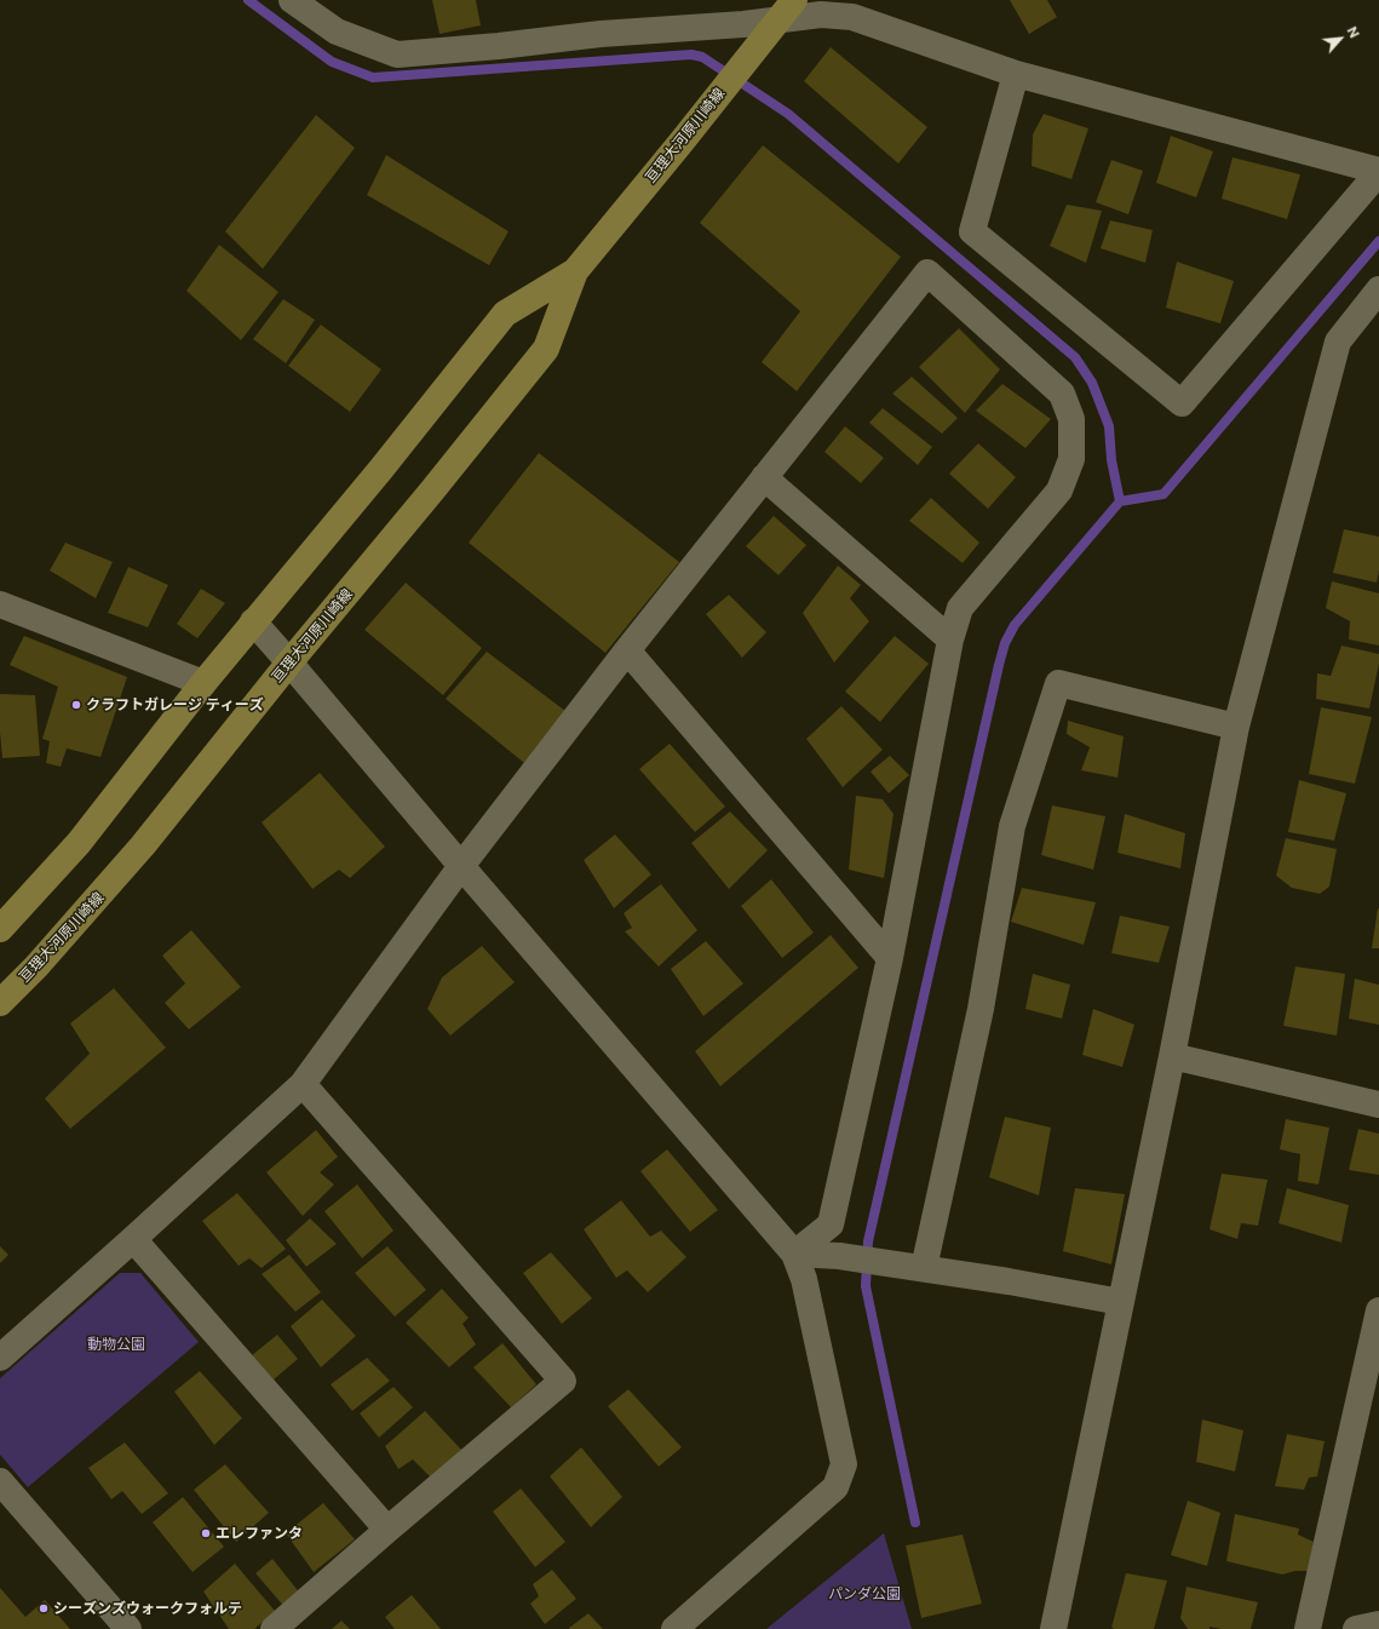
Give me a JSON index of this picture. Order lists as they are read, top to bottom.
{
  "streets": {
    "main road": ["亘理大河原川崎線"]
  },
  "parks": ["動物公園", "パンダ公園"],
  "places": ["クラフトガレージ ティーズ", "エレファンタ", "シーズンズウォークフォルテ"],
  "north": "top right"
}
